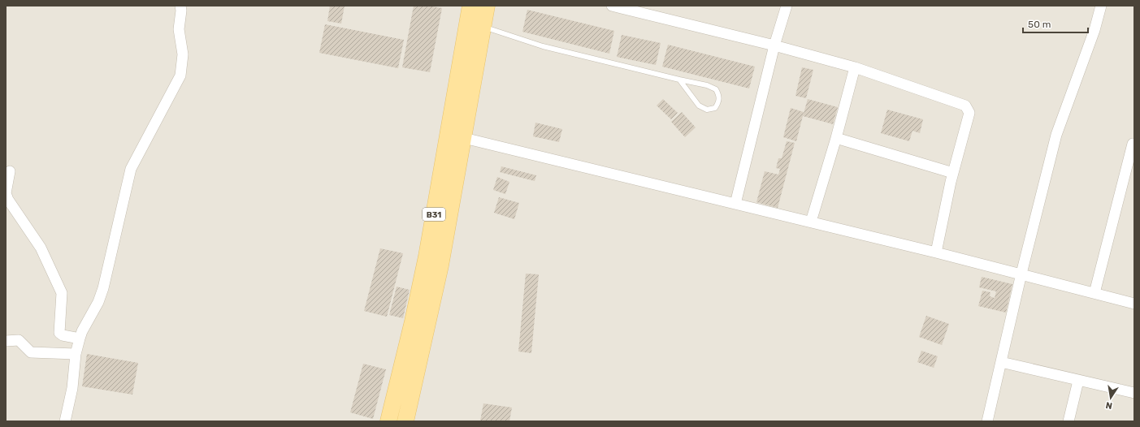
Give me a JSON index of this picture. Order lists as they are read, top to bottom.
{
  "streets": {
    "main road": ["B31"]
  },
  "scale_bar": "50 m",
  "north": "bottom"
}
